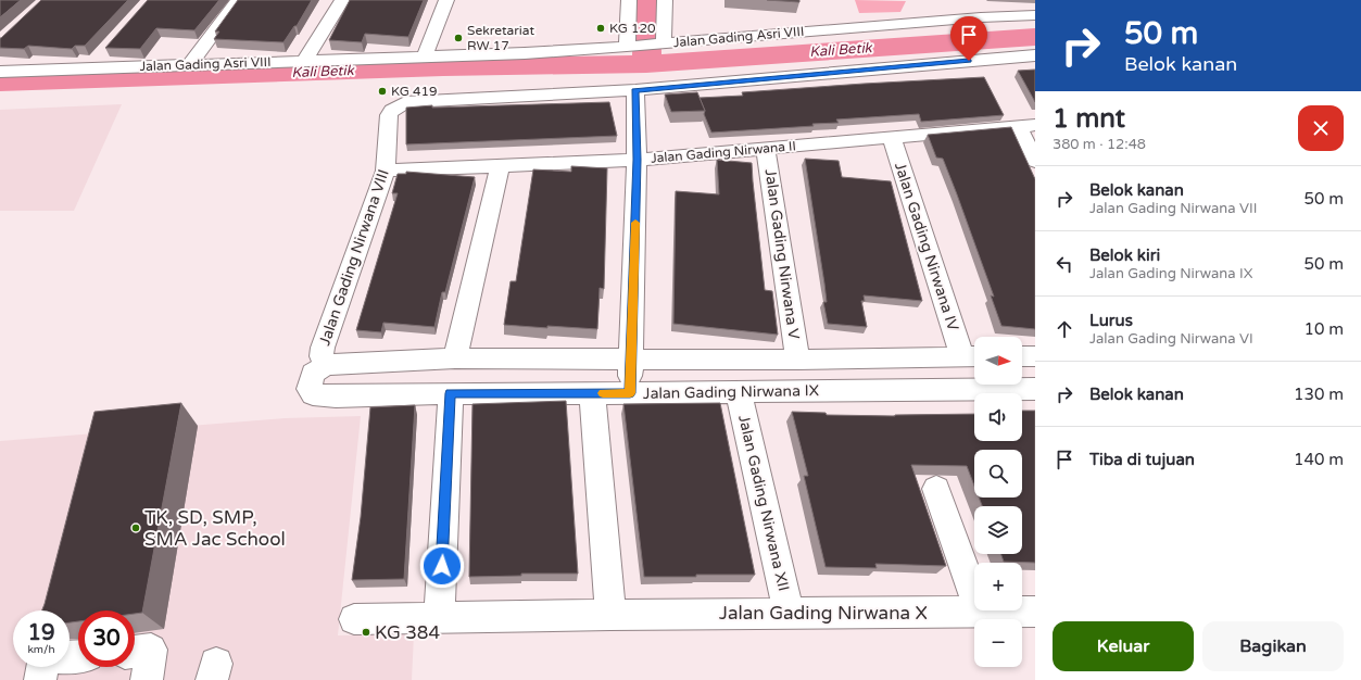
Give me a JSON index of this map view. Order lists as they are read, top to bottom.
{
  "streets": {
    "street": [
      "Jalan Gading Asri VIII",
      "Jalan Gading Nirwana II",
      "Jalan Gading Nirwana IV",
      "Jalan Gading Nirwana V",
      "Jalan Gading Nirwana VIII",
      "Jalan Gading Nirwana IX",
      "Jalan Gading Nirwana XII",
      "Jalan Gading Nirwana X"
    ]
  },
  "crossings": [
    ["Jalan Gading Nirwana II", "Jalan Gading Nirwana IV"],
    ["Jalan Gading Nirwana II", "Jalan Gading Nirwana V"],
    ["Jalan Gading Nirwana II", "Jalan Gading Nirwana VIII"],
    ["Jalan Gading Nirwana IV", "Jalan Gading Nirwana IX"],
    ["Jalan Gading Nirwana V", "Jalan Gading Nirwana IX"],
    ["Jalan Gading Nirwana VIII", "Jalan Gading Nirwana IX"],
    ["Jalan Gading Nirwana IX", "Jalan Gading Nirwana XII"],
    ["Jalan Gading Nirwana XII", "Jalan Gading Nirwana X"]
  ],
  "water": ["Kali Betik"],
  "places": [
    "KG 120",
    "Sekretariat RW 17",
    "KG 419",
    "TK, SD, SMP, SMA Jac School",
    "KG 384"
  ],
  "north": "right",
  "page": {
    "turn": ["50 m", "Belok kanan"],
    "heading": ["1 mnt", "380 m · 12:48"],
    "list": [
      {
        "name": "Belok kanan",
        "note": "Jalan Gading Nirwana VII",
        "value": "50 m"
      },
      {
        "name": "Belok kiri",
        "note": "Jalan Gading Nirwana IX",
        "value": "50 m"
      },
      {
        "name": "Lurus",
        "note": "Jalan Gading Nirwana VI",
        "value": "10 m"
      },
      {
        "name": "Belok kanan",
        "value": "130 m"
      },
      {
        "name": "Tiba di tujuan",
        "value": "140 m"
      }
    ],
    "map_buttons": ["+", "−"],
    "speed": "19 km/h",
    "limit": "30",
    "buttons": ["Keluar", "Bagikan"]
  }
}
